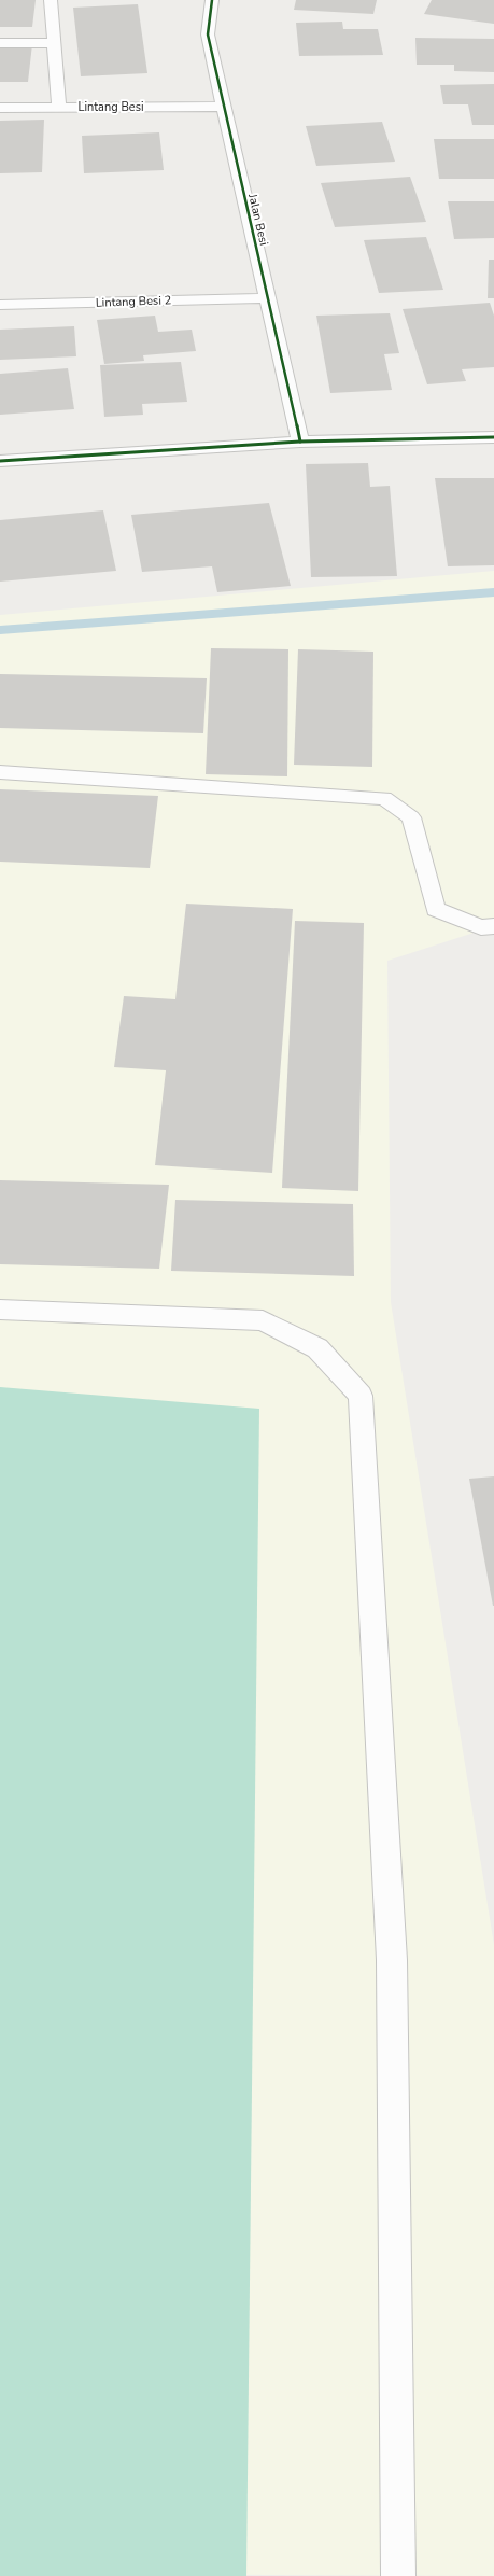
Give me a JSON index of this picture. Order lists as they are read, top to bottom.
{
  "streets": {
    "street": ["Lintang Besi", "Jalan Besi", "Lintang Besi 2"]
  },
  "crossings": [
    ["Lintang Besi", "Jalan Besi"],
    ["Jalan Besi", "Lintang Besi 2"]
  ]
}
